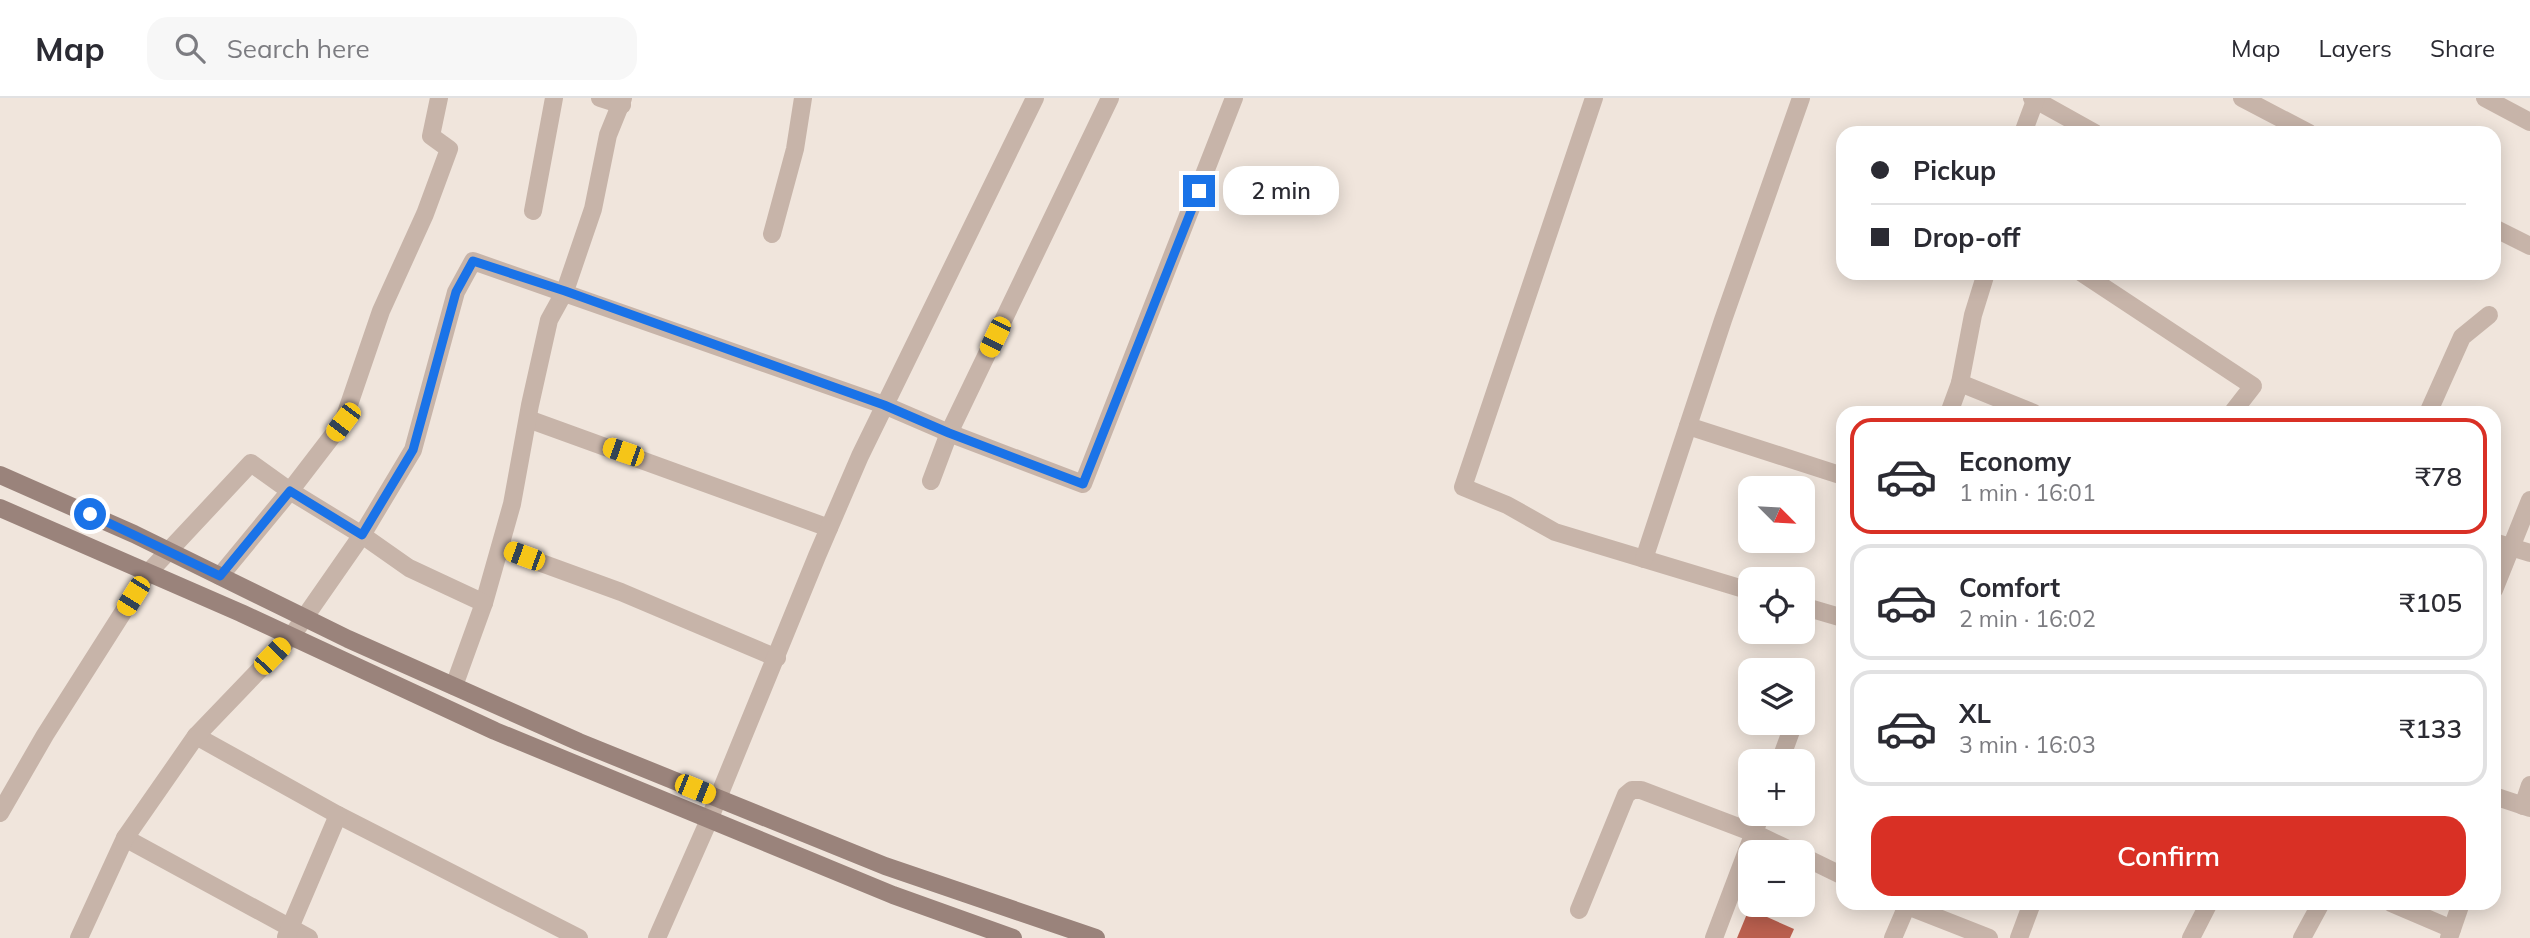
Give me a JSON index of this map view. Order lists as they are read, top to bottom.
{
  "north": "bottom right",
  "page": {
    "header": "Map",
    "search": "Search here",
    "nav": ["Map", "Layers", "Share"],
    "banner": ["Pickup", "Drop-off"],
    "bubble": "2 min",
    "list": [
      {
        "name": "Economy",
        "note": "1 min · 16:01",
        "value": "₹78"
      },
      {
        "name": "Comfort",
        "note": "2 min · 16:02",
        "value": "₹105"
      },
      {
        "name": "XL",
        "note": "3 min · 16:03",
        "value": "₹133"
      }
    ],
    "map_buttons": ["+", "−"],
    "buttons": "Confirm"
  }
}
